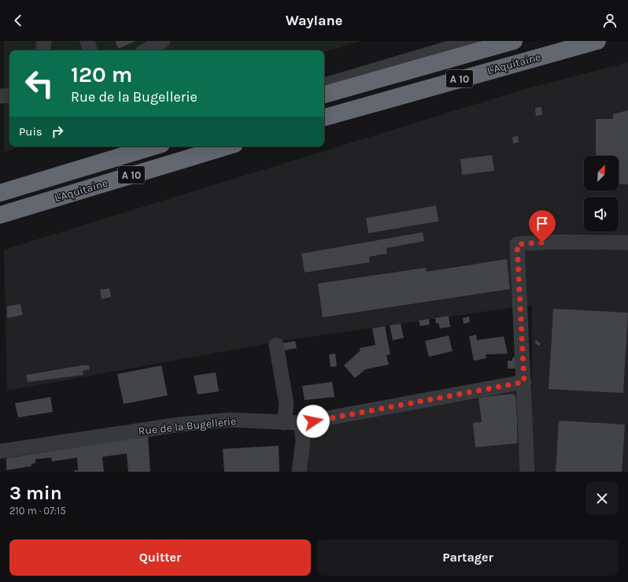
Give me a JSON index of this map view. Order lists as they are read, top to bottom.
{
  "streets": {
    "highway": ["L'Aquitaine", "A 10"],
    "street": ["Rue de la Bugellerie"]
  },
  "north": "top right",
  "page": {
    "header": "Waylane",
    "turn": ["120 m", "Rue de la Bugellerie"],
    "then": "Puis",
    "heading": ["3 min", "210 m · 07:15"],
    "buttons": ["Quitter", "Partager"]
  }
}
